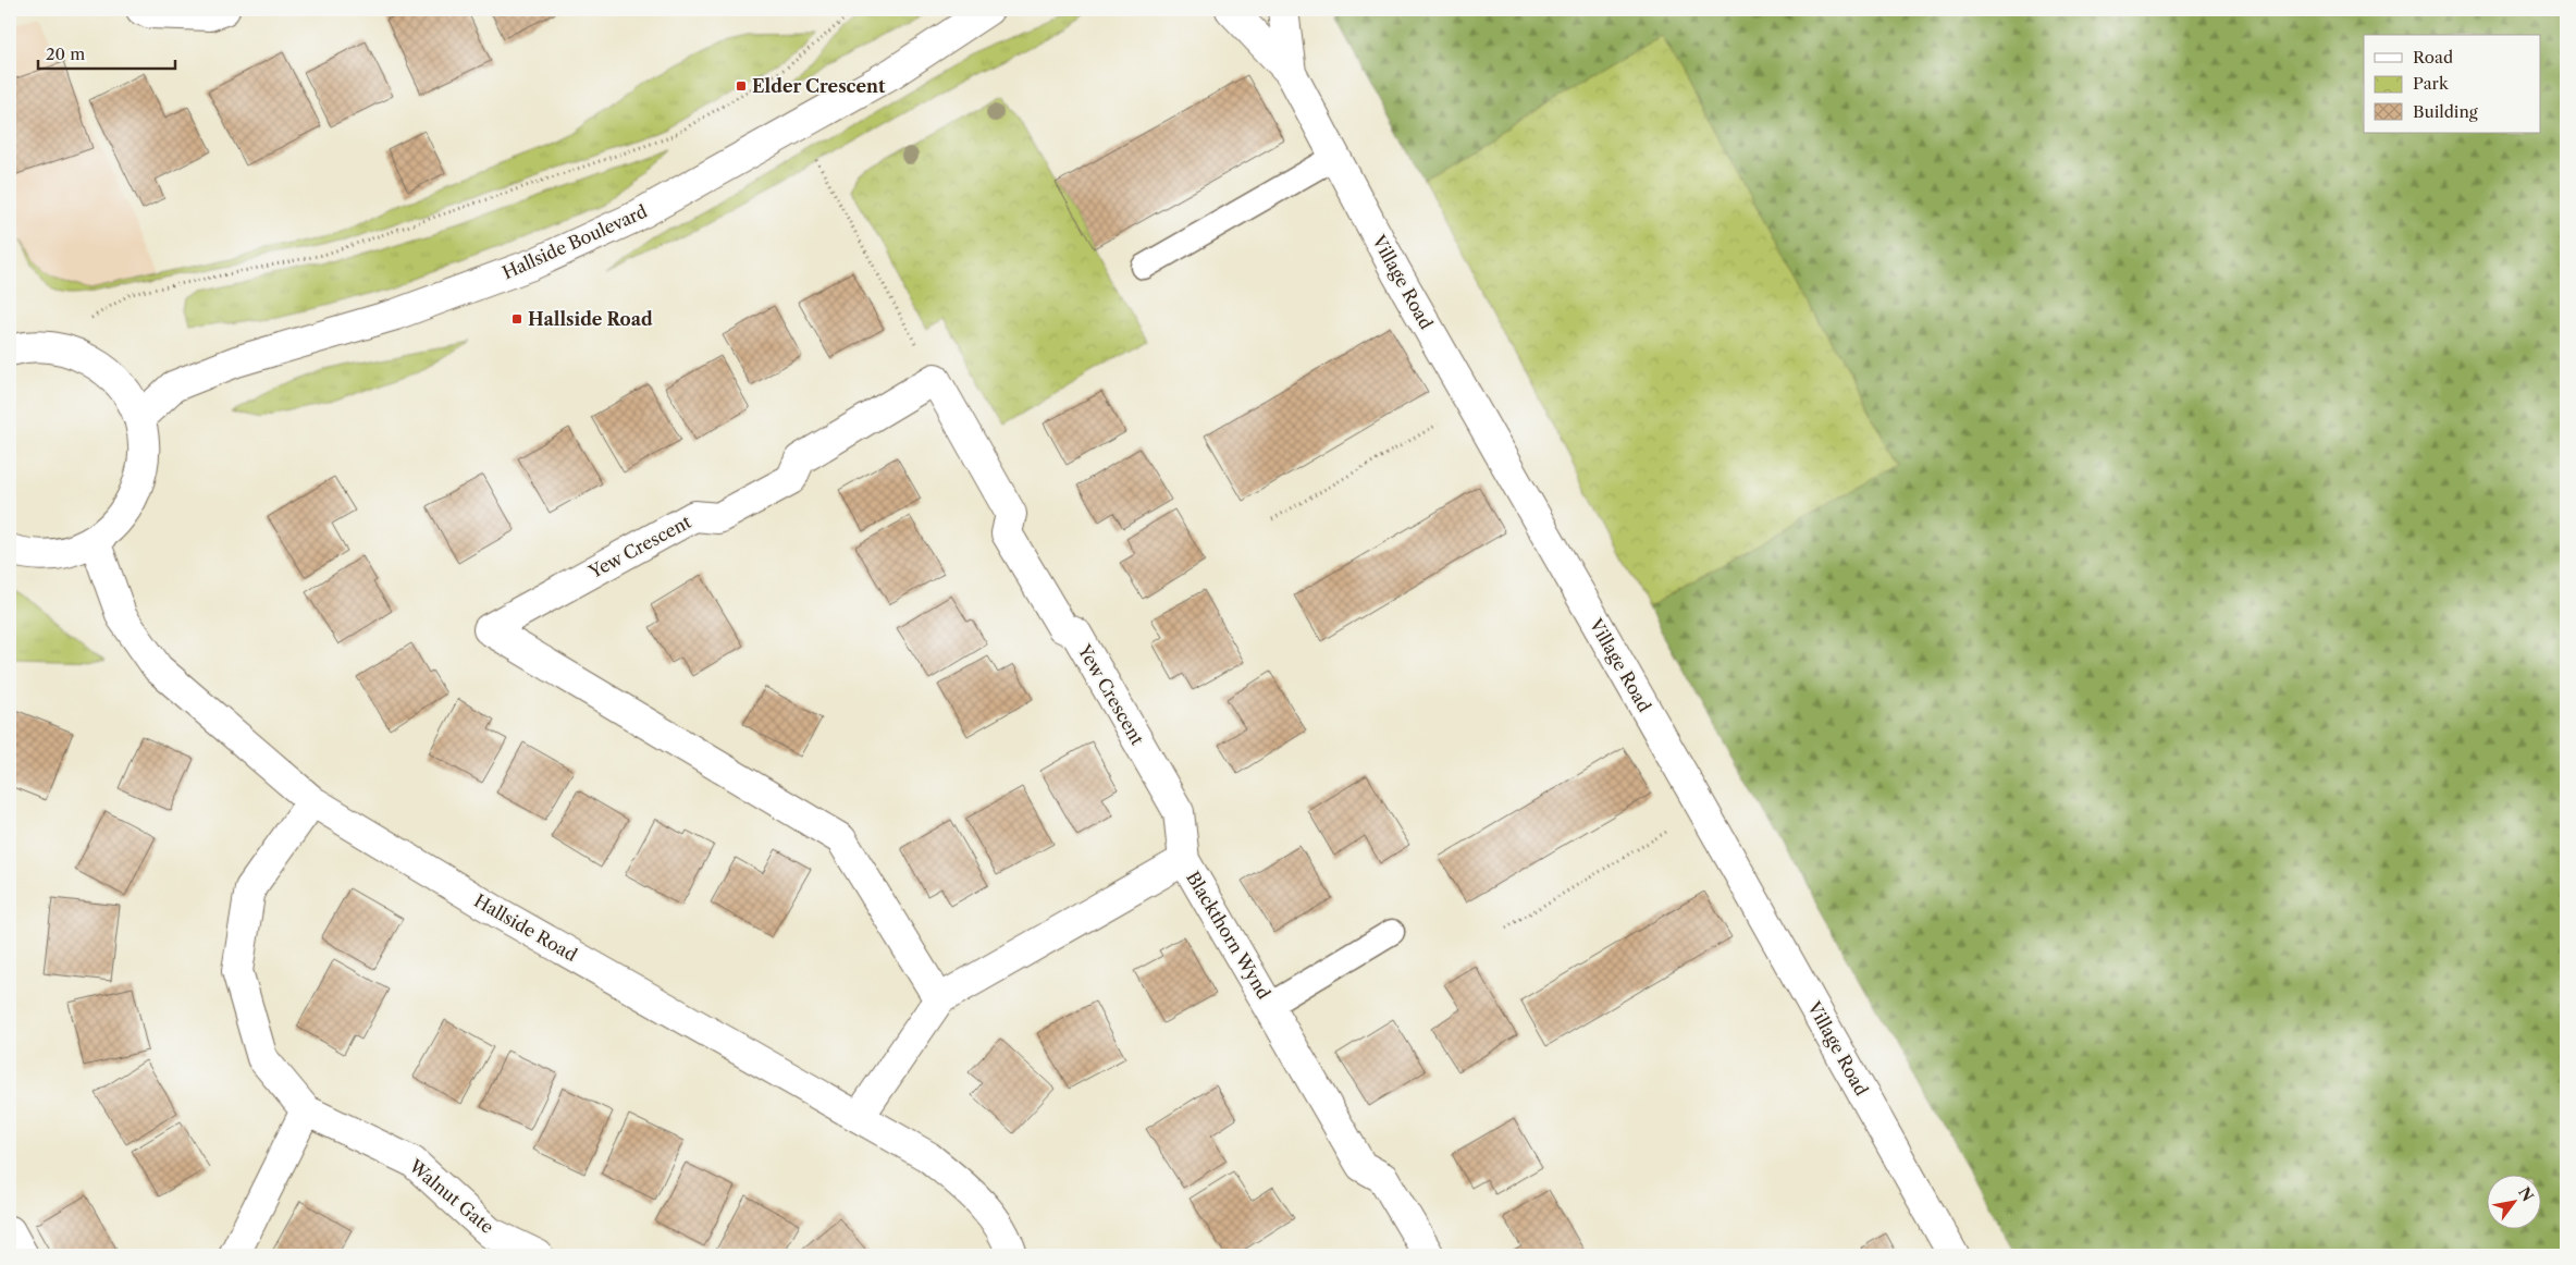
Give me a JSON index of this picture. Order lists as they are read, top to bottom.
{
  "streets": {
    "street": [
      "Hallside Boulevard",
      "Village Road",
      "Yew Crescent",
      "Hallside Road",
      "Blackthorn Wynd",
      "Walnut Gate"
    ]
  },
  "crossings": [
    ["Yew Crescent", "Blackthorn Wynd"],
    ["Hallside Road", "Blackthorn Wynd"],
    ["Hallside Road", "Walnut Gate"]
  ],
  "places": {
    "transit": ["Elder Crescent", "Hallside Road"]
  },
  "legend": ["Road", "Park", "Building"],
  "scale_bar": "20 m",
  "north": "top right"
}
